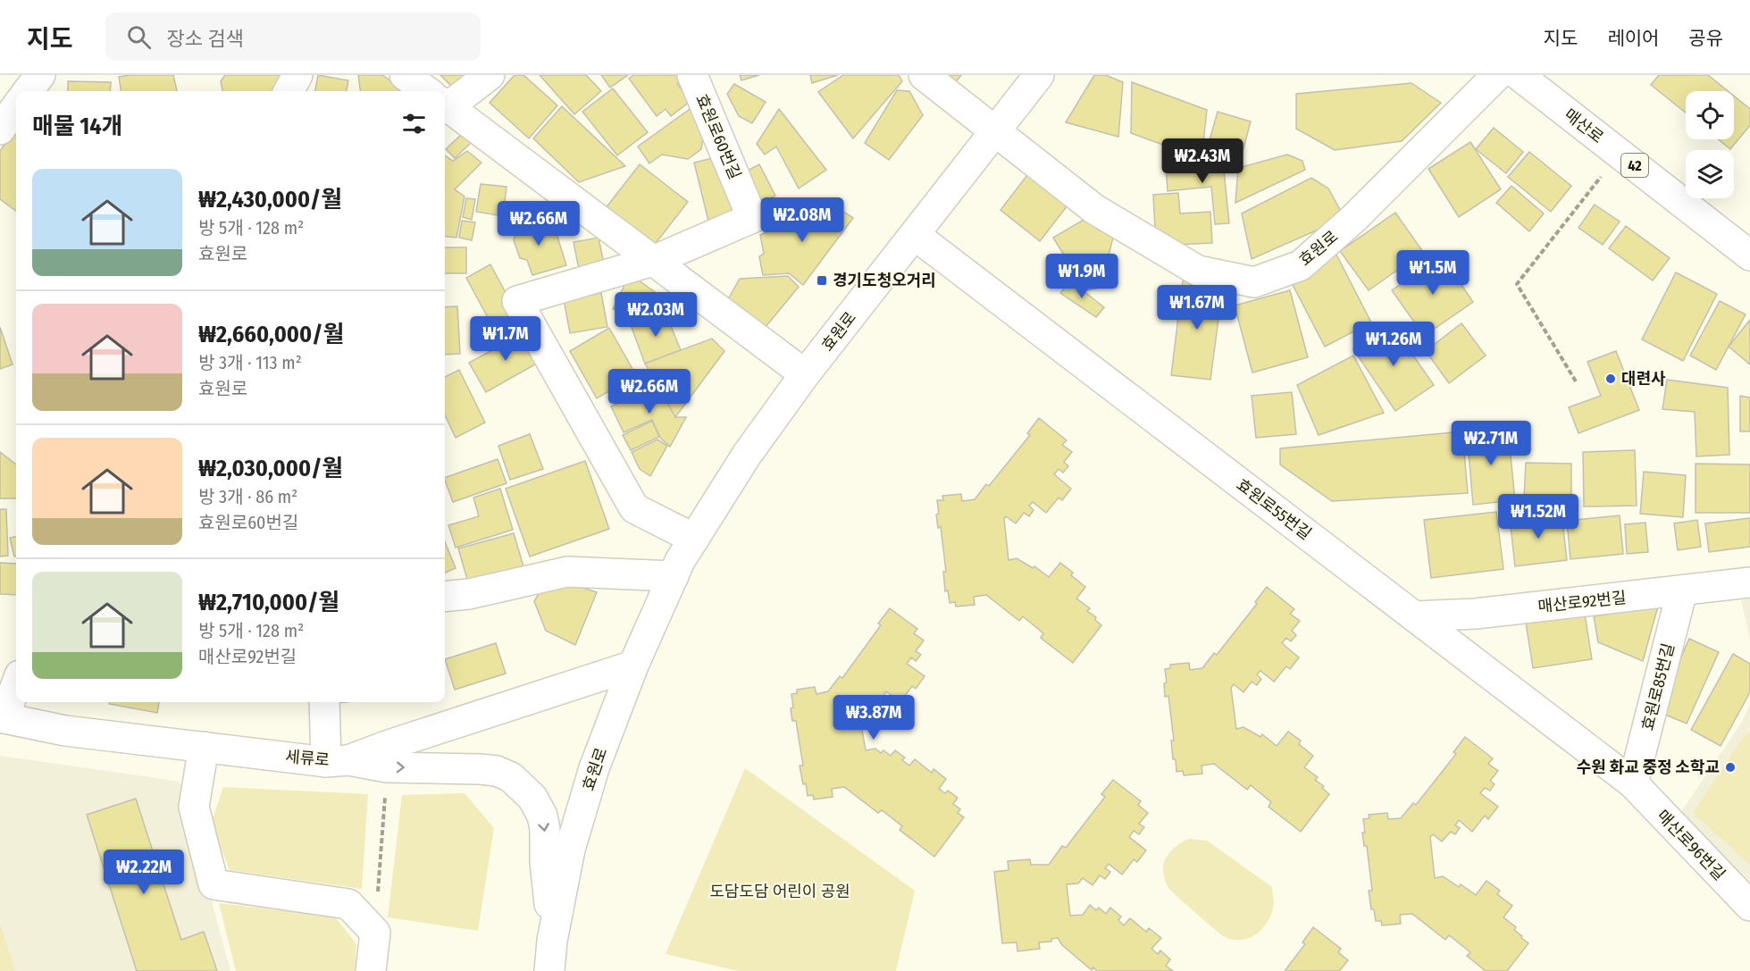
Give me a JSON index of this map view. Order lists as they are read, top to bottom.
{
  "streets": {
    "street": [
      "매산로",
      "효원로60번길",
      "42",
      "효원로",
      "효원로55번길",
      "매산로92번길",
      "효원로85번길",
      "세류로",
      "매산로96번길"
    ]
  },
  "crossings": [
    ["효원로", "효원로55번길"],
    ["효원로", "세류로"],
    ["효원로55번길", "매산로92번길"],
    ["효원로55번길", "효원로85번길"],
    ["효원로55번길", "매산로96번길"],
    ["매산로92번길", "효원로85번길"],
    ["효원로85번길", "매산로96번길"]
  ],
  "parks": ["도담도담 어린이 공원"],
  "places": {
    "transit": ["경기도청오거리"],
    "other": ["대련사", "수원 화교 중정 소학교"]
  },
  "page": {
    "header": "지도",
    "search": "장소 검색",
    "nav": ["지도", "레이어", "공유"],
    "heading": "매물 14개",
    "price": [
      "₩2.43M",
      "₩2.08M",
      "₩2.66M",
      "₩1.5M",
      "₩1.9M",
      "₩1.67M",
      "₩2.03M",
      "₩1.7M",
      "₩1.26M",
      "₩2.66M",
      "₩2.71M",
      "₩1.52M",
      "₩3.87M",
      "₩2.22M"
    ],
    "list": [
      {
        "name": "₩2,430,000/월",
        "note": "방 5개 · 128 m² · 효원로"
      },
      {
        "name": "₩2,660,000/월",
        "note": "방 3개 · 113 m² · 효원로"
      },
      {
        "name": "₩2,030,000/월",
        "note": "방 3개 · 86 m² · 효원로60번길"
      },
      {
        "name": "₩2,710,000/월",
        "note": "방 5개 · 128 m² · 매산로92번길"
      }
    ]
  }
}
